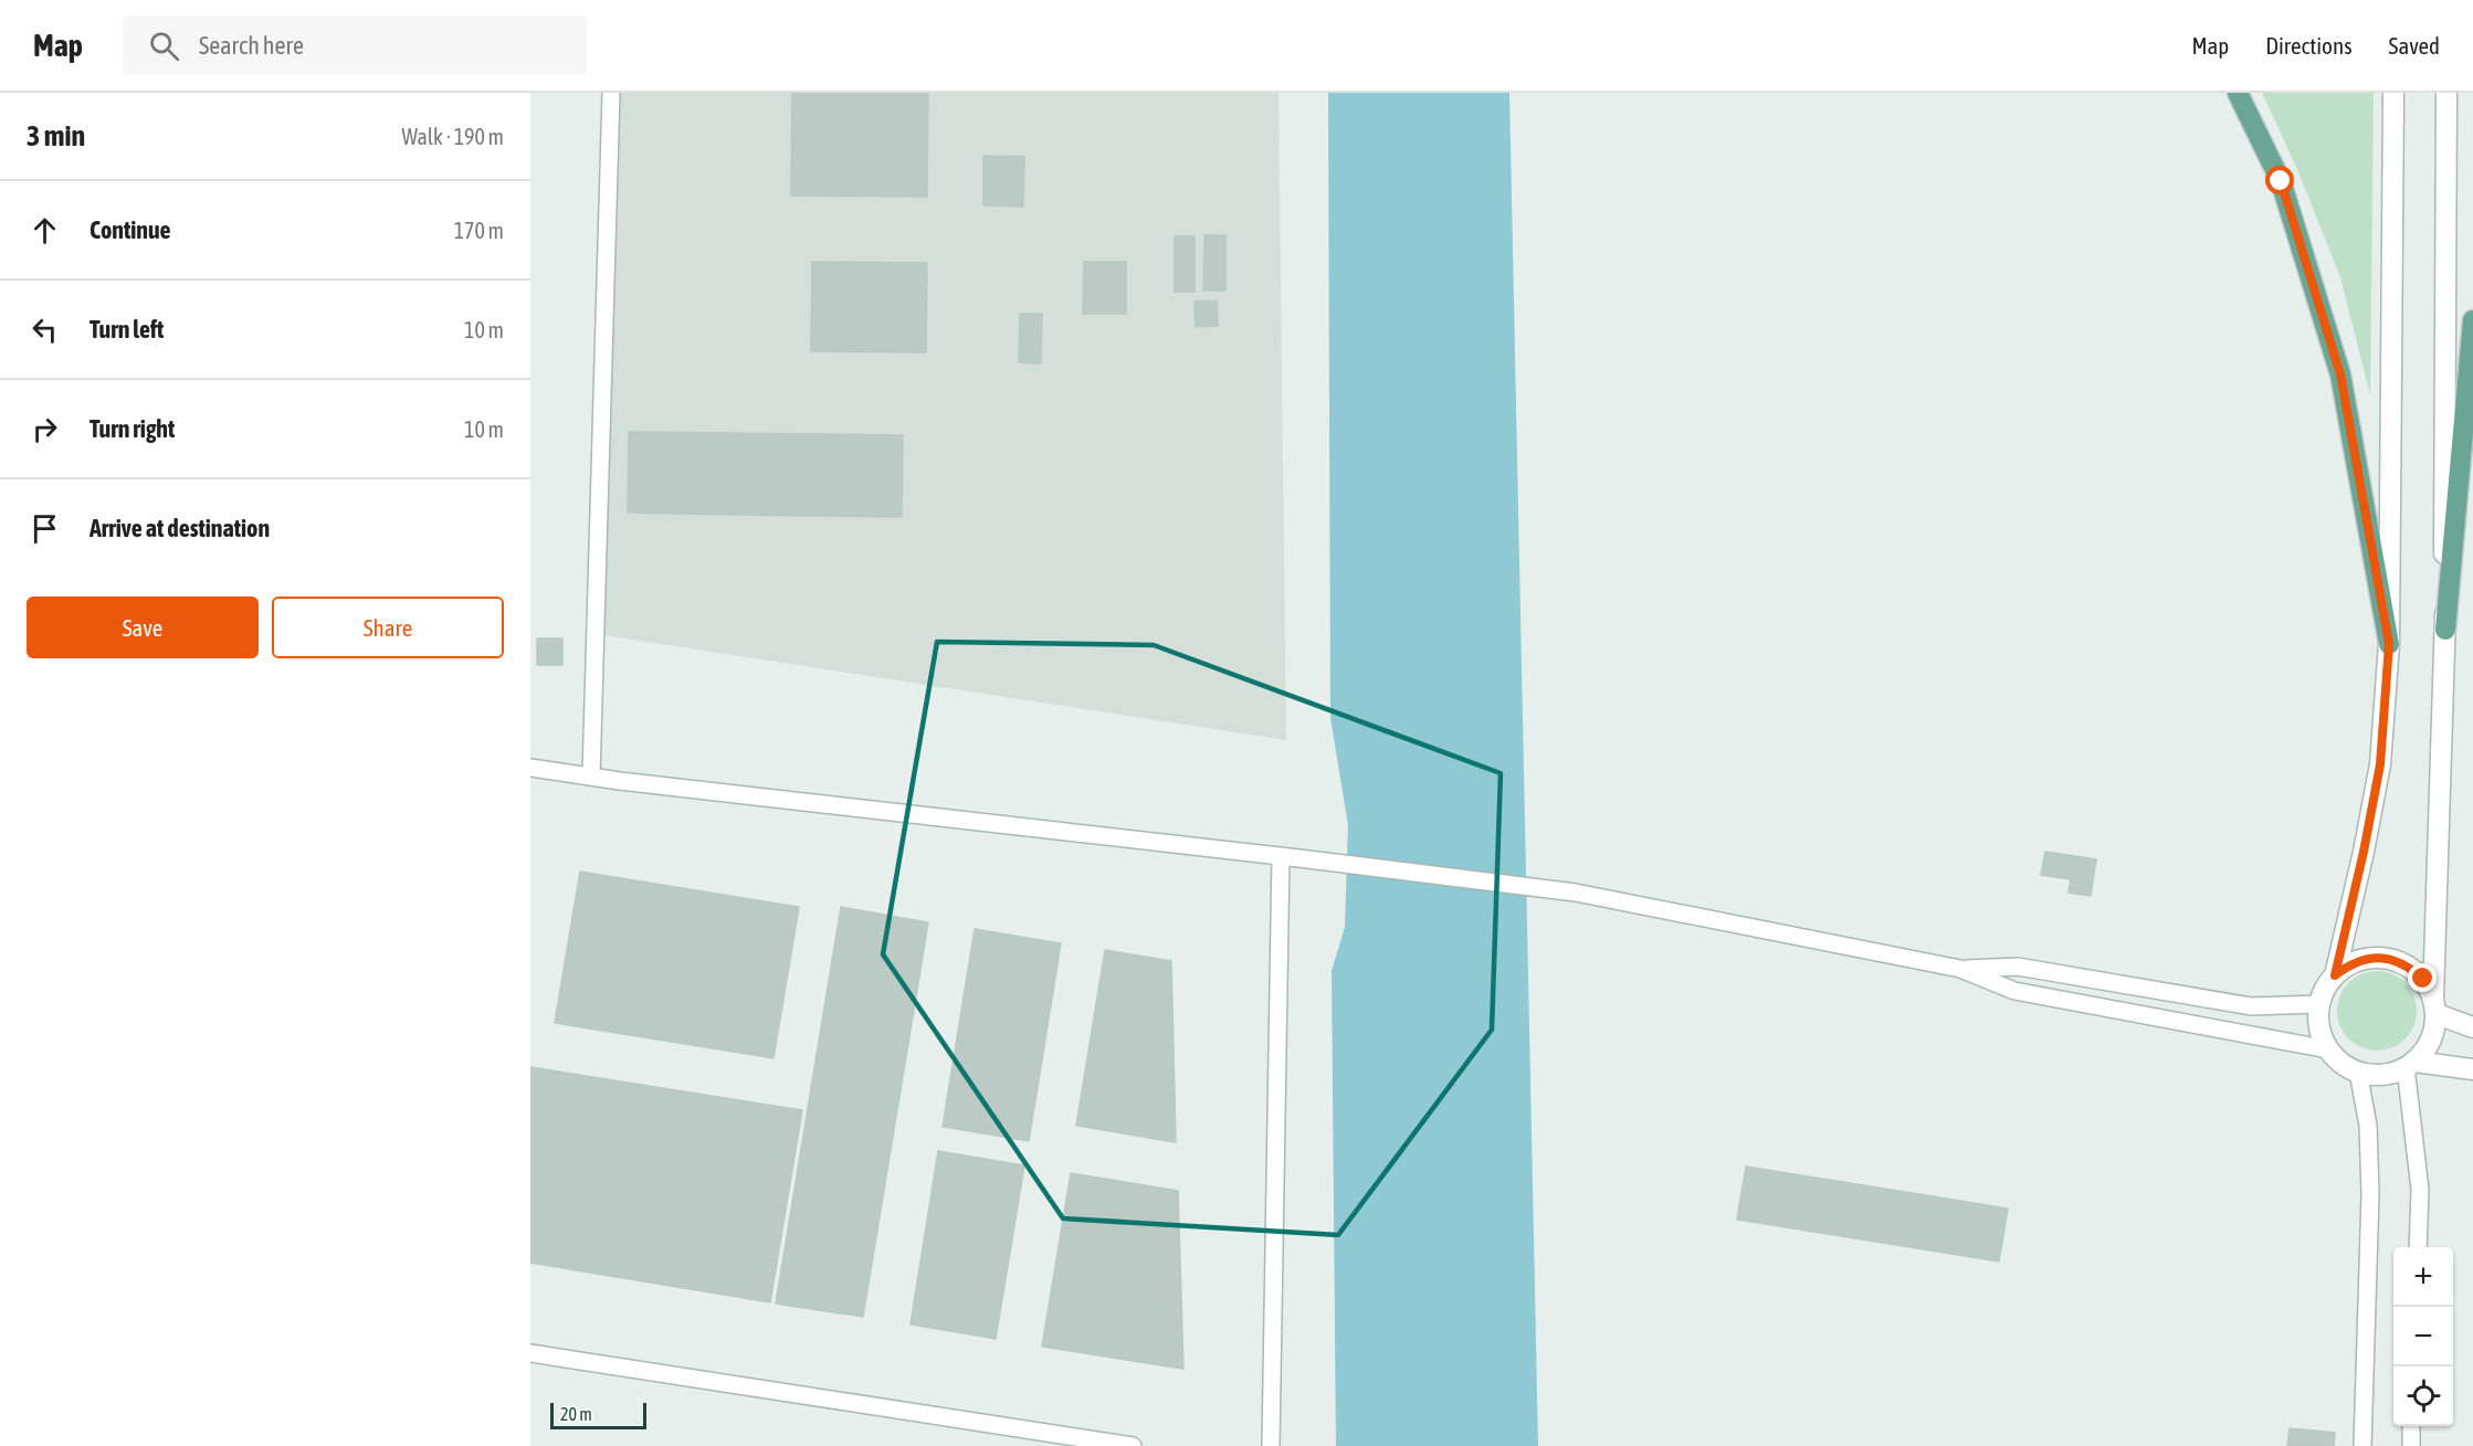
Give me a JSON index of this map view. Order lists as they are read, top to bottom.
{
  "scale_bar": "20 m",
  "page": {
    "header": "Map",
    "search": "Search here",
    "nav": ["Map", "Directions", "Saved"],
    "heading": ["3 min", "Walk · 190 m"],
    "list": [
      ["Continue", "170 m"],
      ["Turn left", "10 m"],
      ["Turn right", "10 m"],
      "Arrive at destination"
    ],
    "buttons": ["Save", "Share"],
    "map_buttons": ["+", "−"],
    "scale": "20 m"
  }
}
